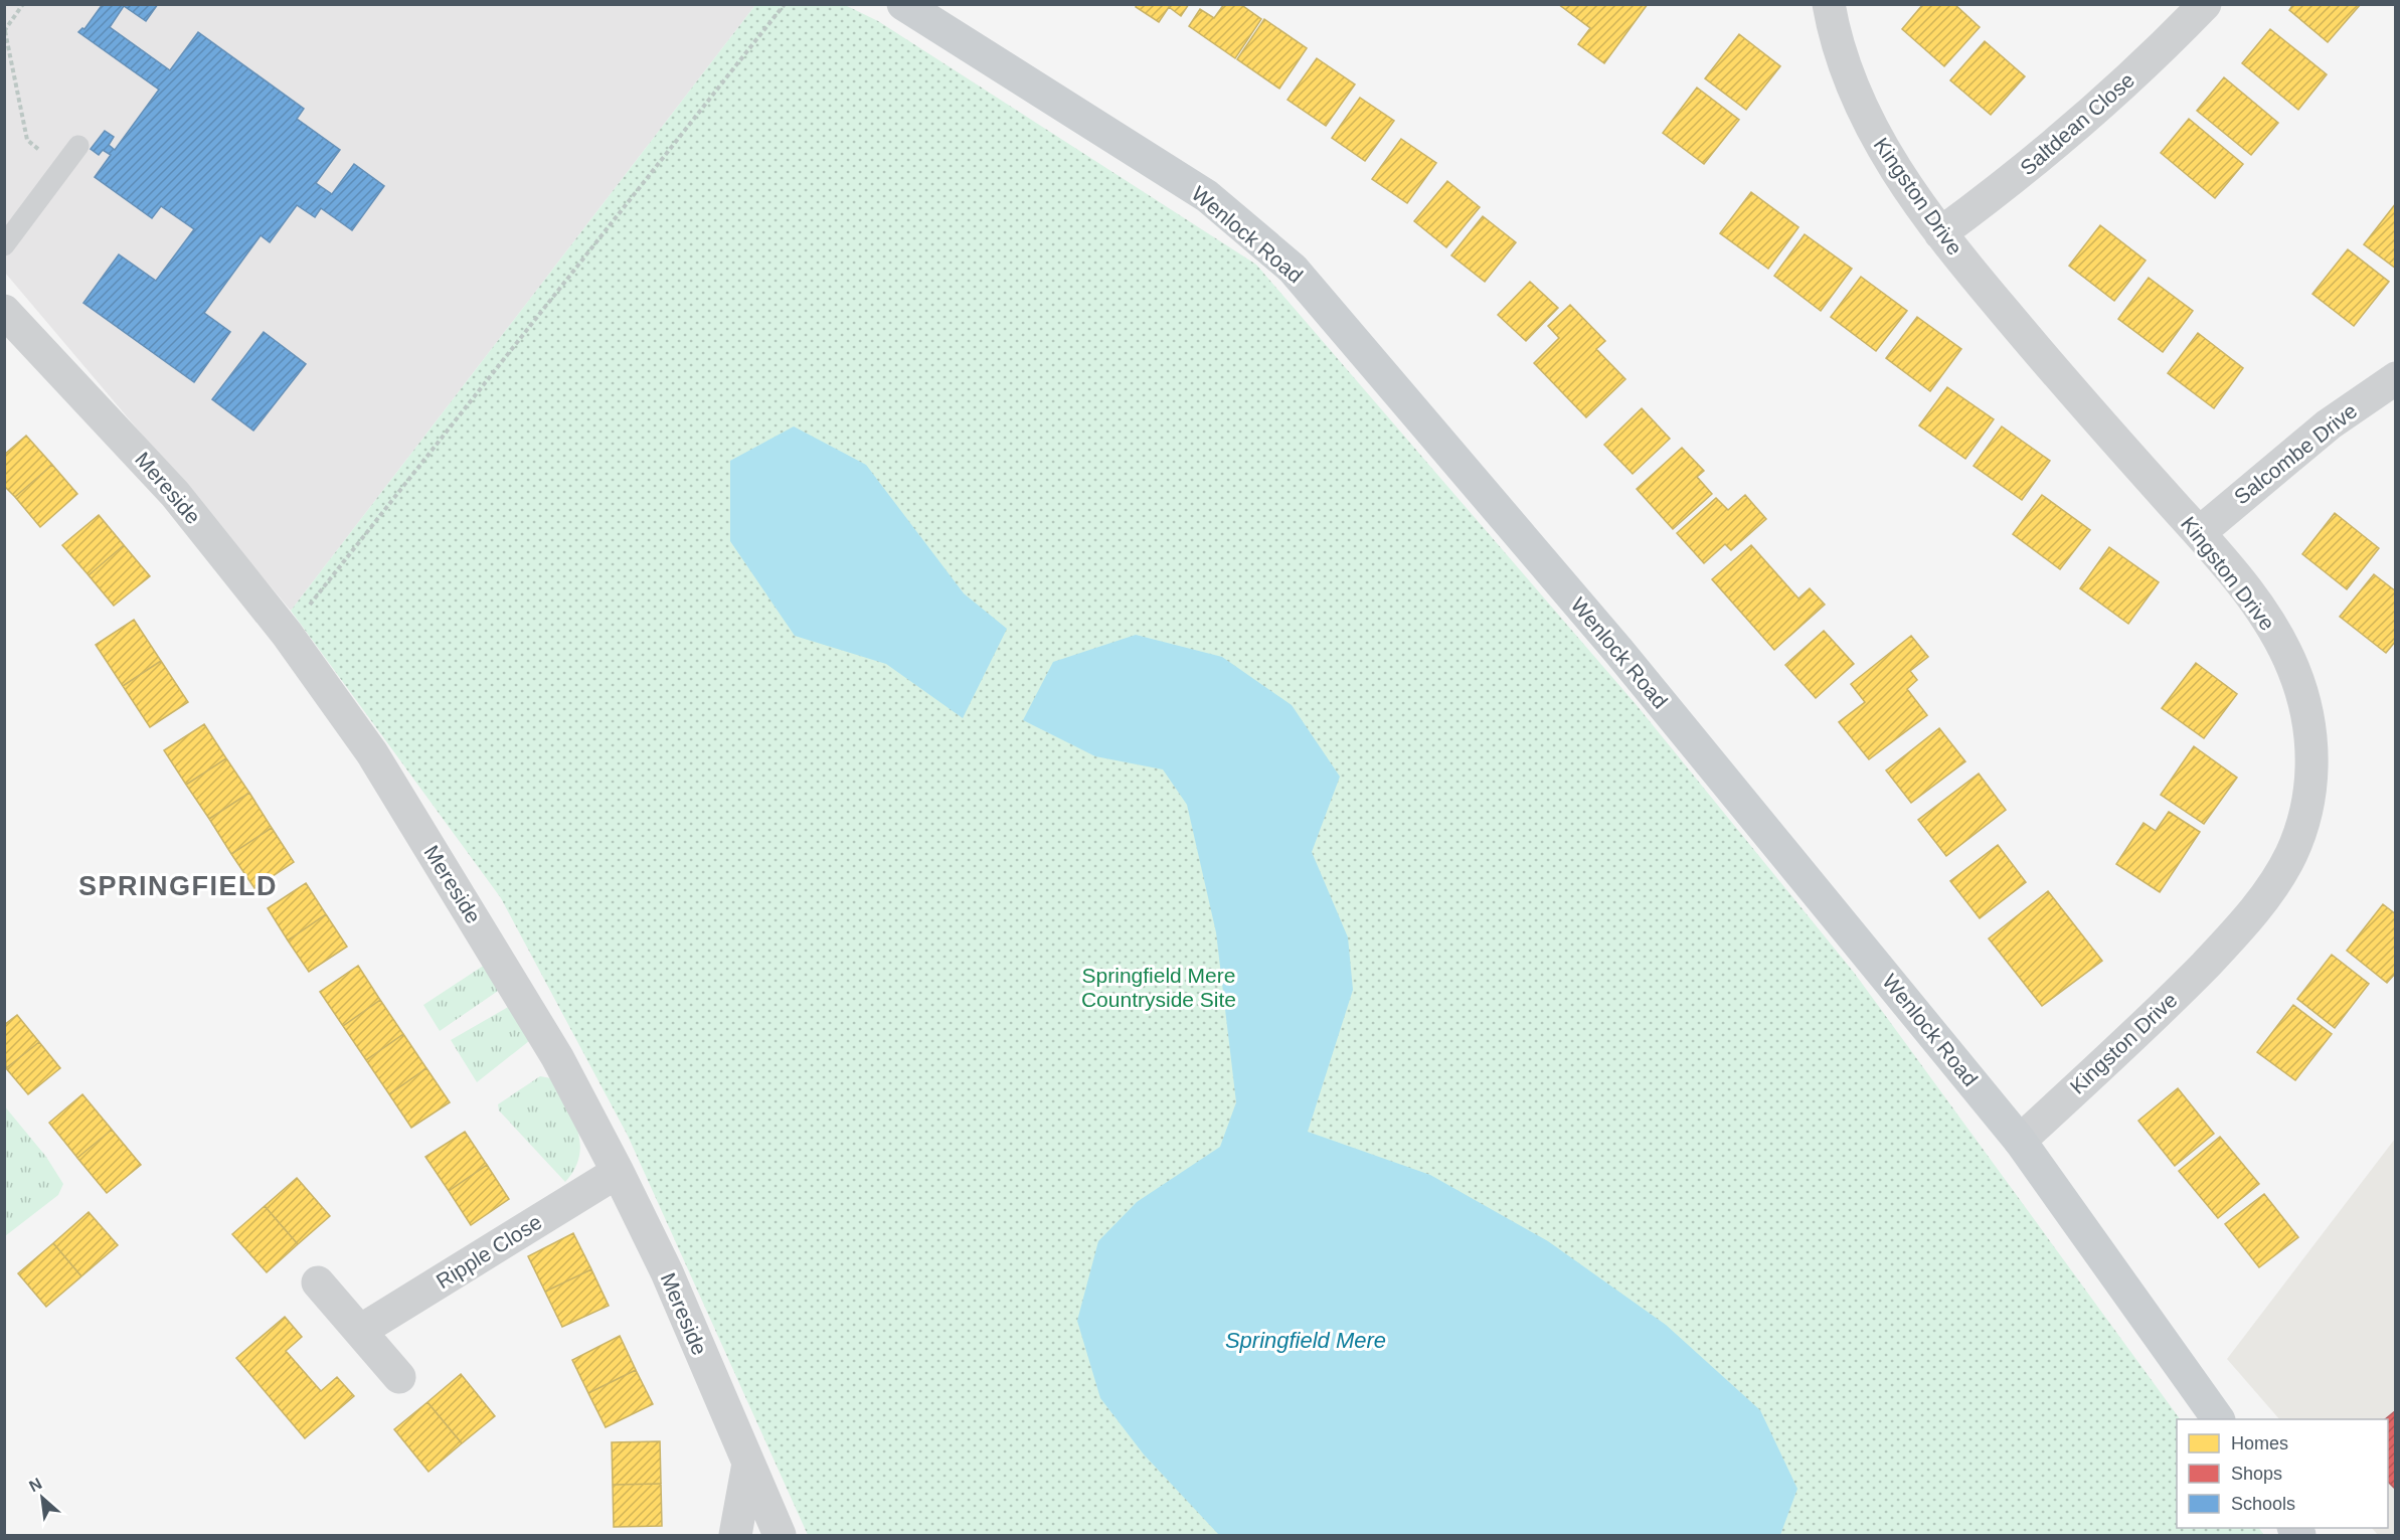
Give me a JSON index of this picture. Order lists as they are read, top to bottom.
{
  "streets": {
    "main road": ["Wenlock Road"],
    "street": [
      "Saltdean Close",
      "Kingston Drive",
      "Salcombe Drive",
      "Mereside",
      "Ripple Close"
    ]
  },
  "crossings": [
    ["Saltdean Close", "Kingston Drive"],
    ["Kingston Drive", "Wenlock Road"],
    ["Kingston Drive", "Salcombe Drive"],
    ["Mereside", "Ripple Close"]
  ],
  "districts": ["SPRINGFIELD"],
  "water": ["Springfield Mere"],
  "parks": ["Springfield Mere Countryside Site"],
  "legend": ["Homes", "Shops", "Schools"],
  "north": "top left"
}
